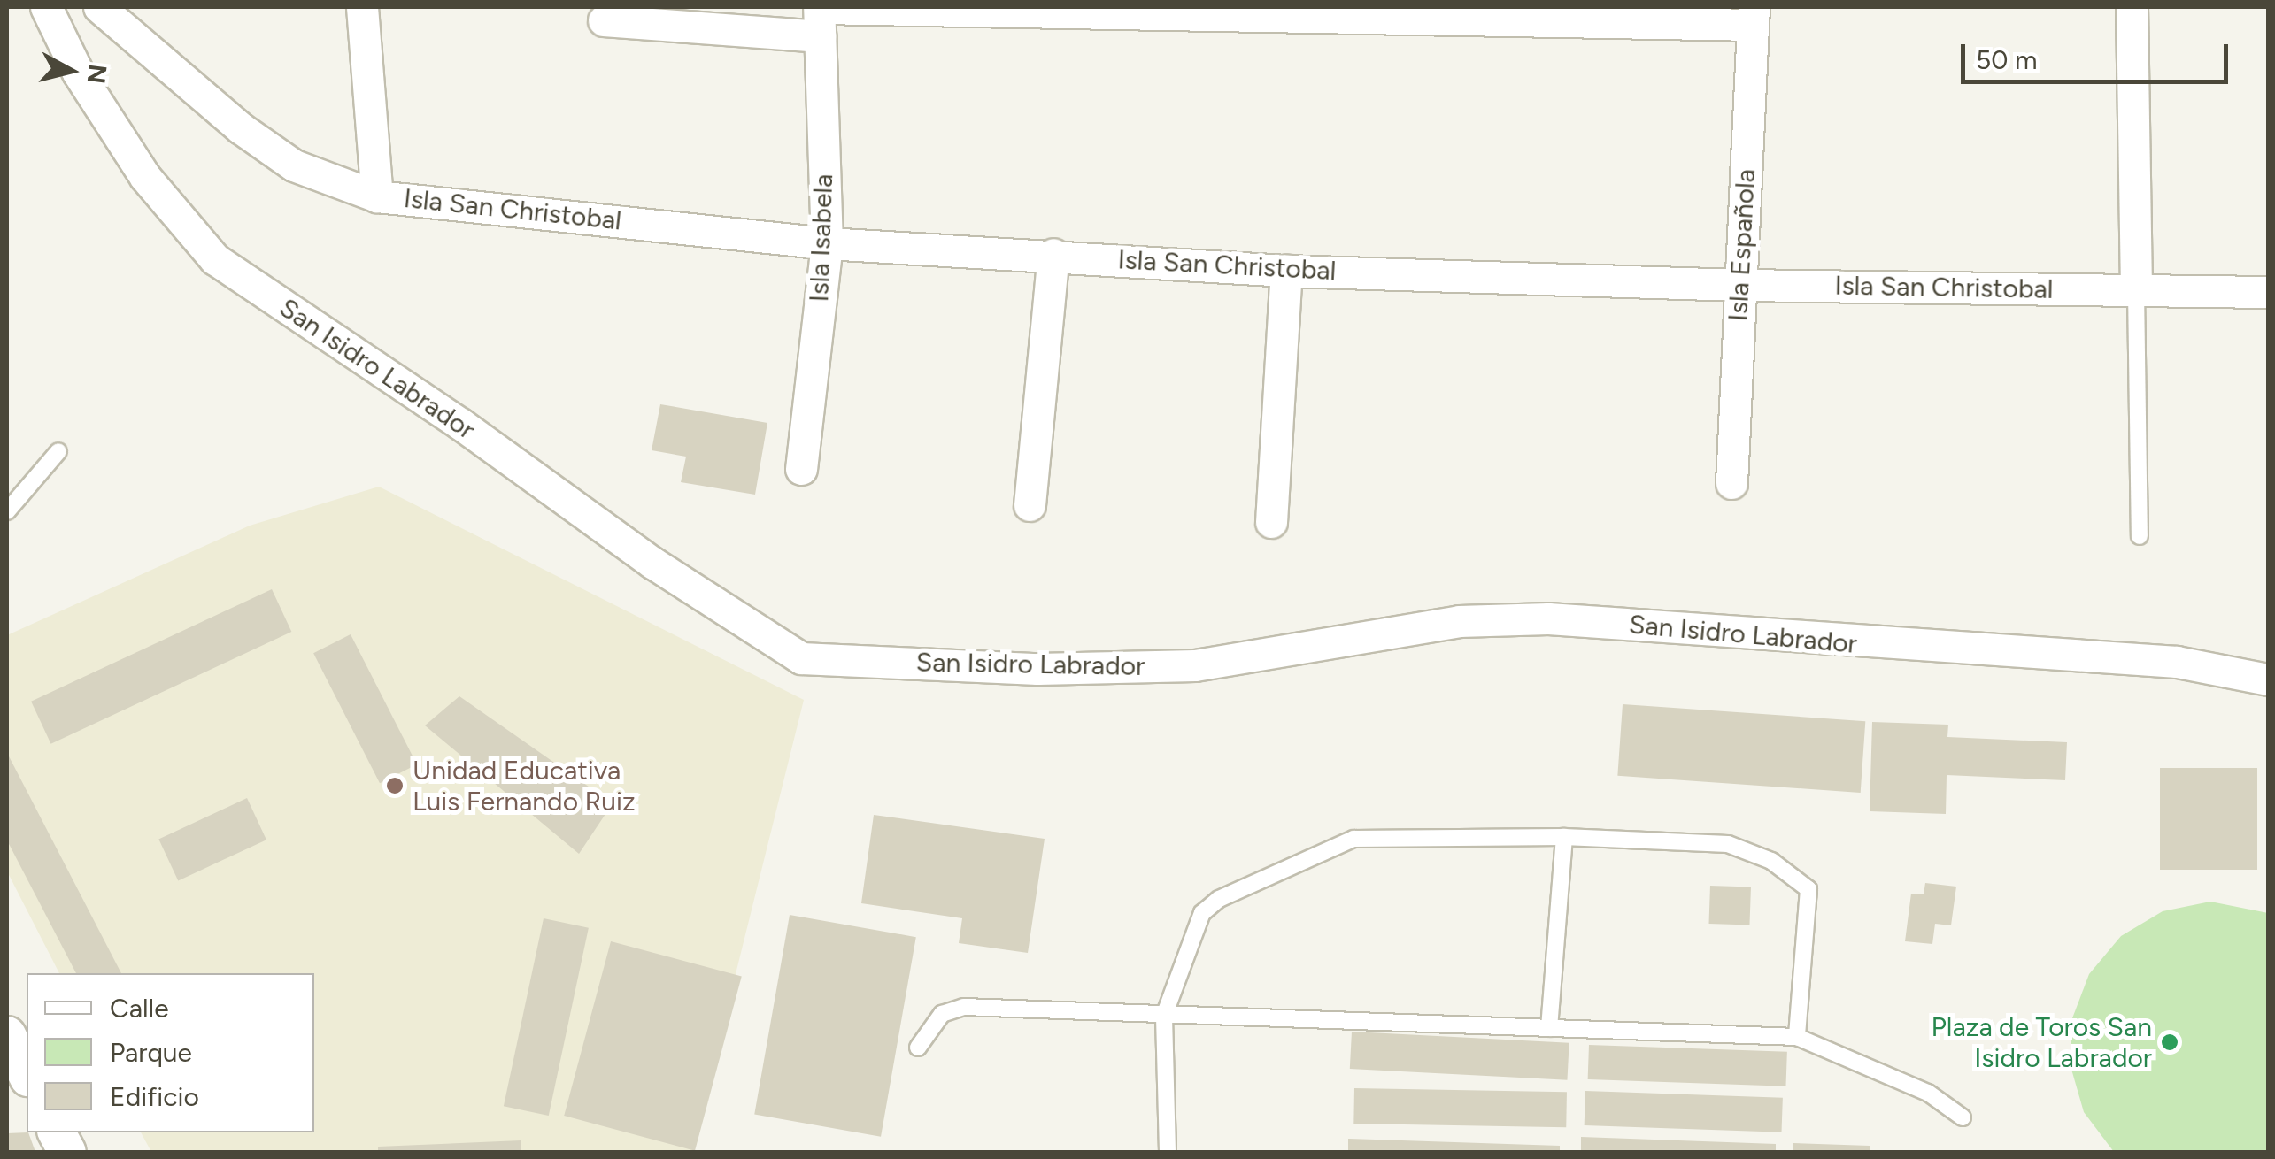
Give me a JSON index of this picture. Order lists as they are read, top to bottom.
{
  "streets": {
    "street": [
      "Isla San Christobal",
      "Isla Isabela",
      "Isla Española",
      "San Isidro Labrador"
    ]
  },
  "crossings": [
    ["Isla San Christobal", "Isla Isabela"],
    ["Isla San Christobal", "Isla Española"]
  ],
  "places": ["Unidad Educativa Luis Fernando Ruiz", "Plaza de Toros San Isidro Labrador"],
  "legend": ["Calle", "Parque", "Edificio"],
  "scale_bar": "50 m",
  "north": "right"
}
